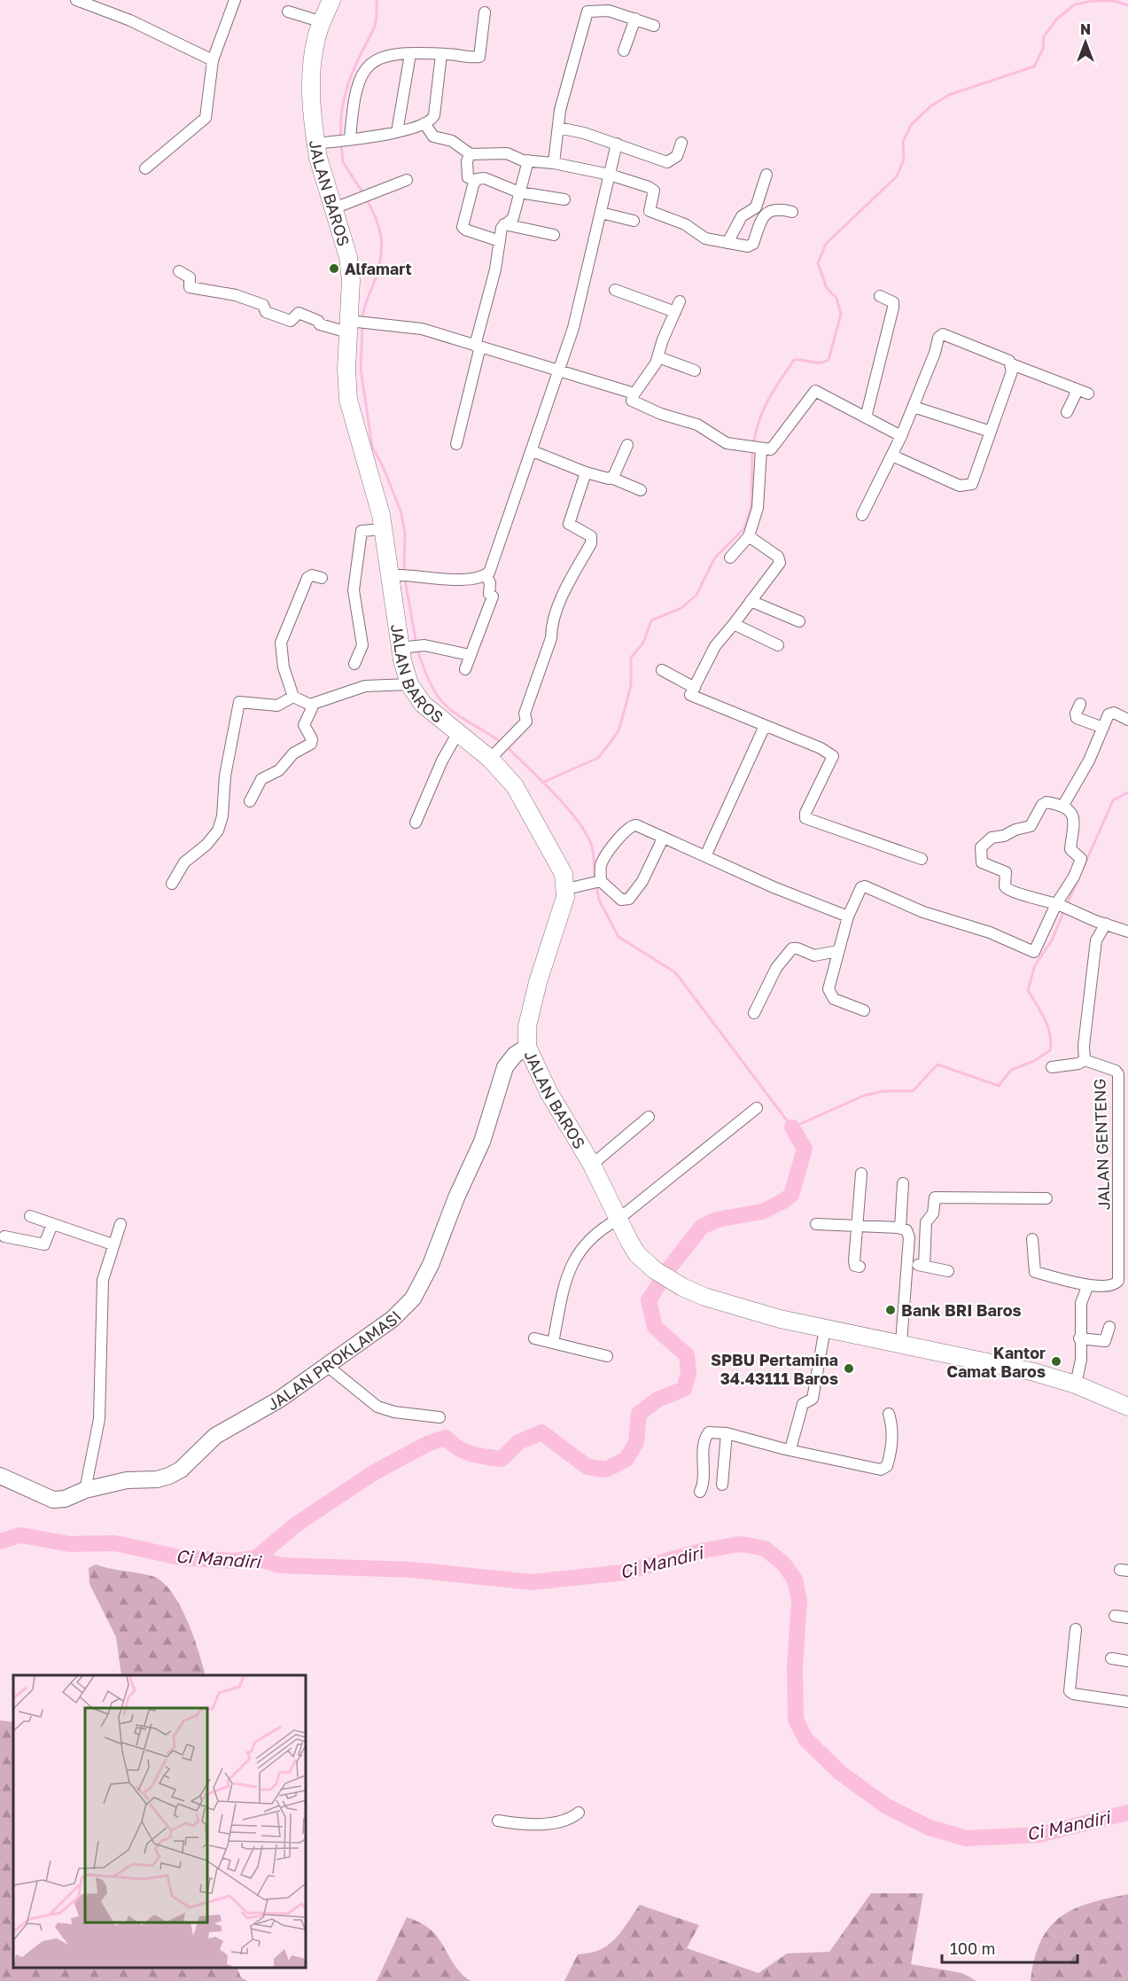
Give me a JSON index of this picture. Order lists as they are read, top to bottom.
{
  "streets": {
    "main road": ["JALAN BAROS"],
    "street": ["JALAN GENTENG", "JALAN PROKLAMASI"]
  },
  "crossings": [
    ["JALAN BAROS", "JALAN PROKLAMASI"]
  ],
  "water": ["Ci Mandiri"],
  "places": [
    "Alfamart",
    "Bank BRI Baros",
    "Kantor Camat Baros",
    "SPBU Pertamina 34.43111 Baros"
  ],
  "scale_bar": "100 m",
  "north": "top"
}
